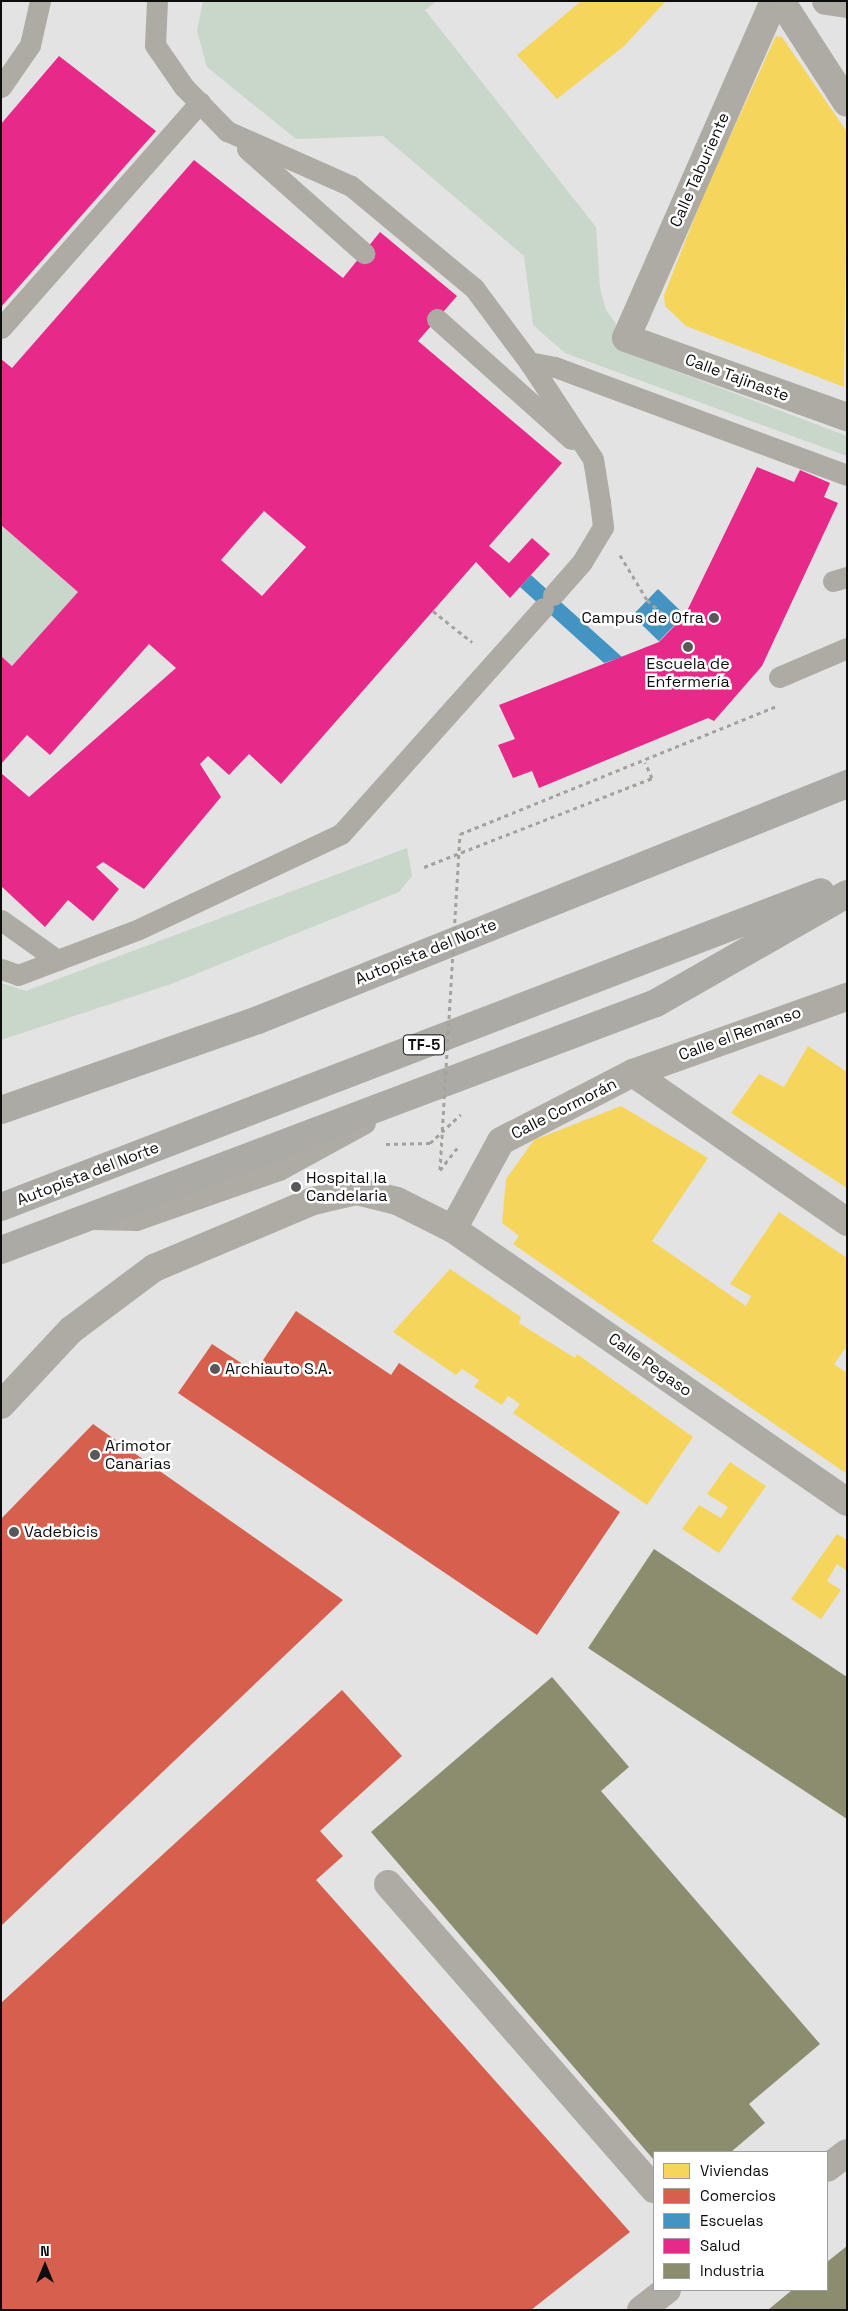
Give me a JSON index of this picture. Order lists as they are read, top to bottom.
{
  "streets": {
    "highway": ["Autopista del Norte", "TF-5"],
    "street": [
      "Calle Taburiente",
      "Calle Tajinaste",
      "Calle el Remanso",
      "Calle Cormorán",
      "Calle Pegaso"
    ]
  },
  "crossings": [
    ["Calle Taburiente", "Calle Tajinaste"],
    ["Calle el Remanso", "Calle Cormorán"],
    ["Calle Cormorán", "Calle Pegaso"]
  ],
  "places": [
    "Campus de Ofra",
    "Escuela de Enfermería",
    "Hospital la Candelaria",
    "Archiauto S.A.",
    "Arimotor Canarias",
    "Vadebicis"
  ],
  "legend": [
    "Viviendas",
    "Comercios",
    "Escuelas",
    "Salud",
    "Industria"
  ],
  "north": "top"
}
